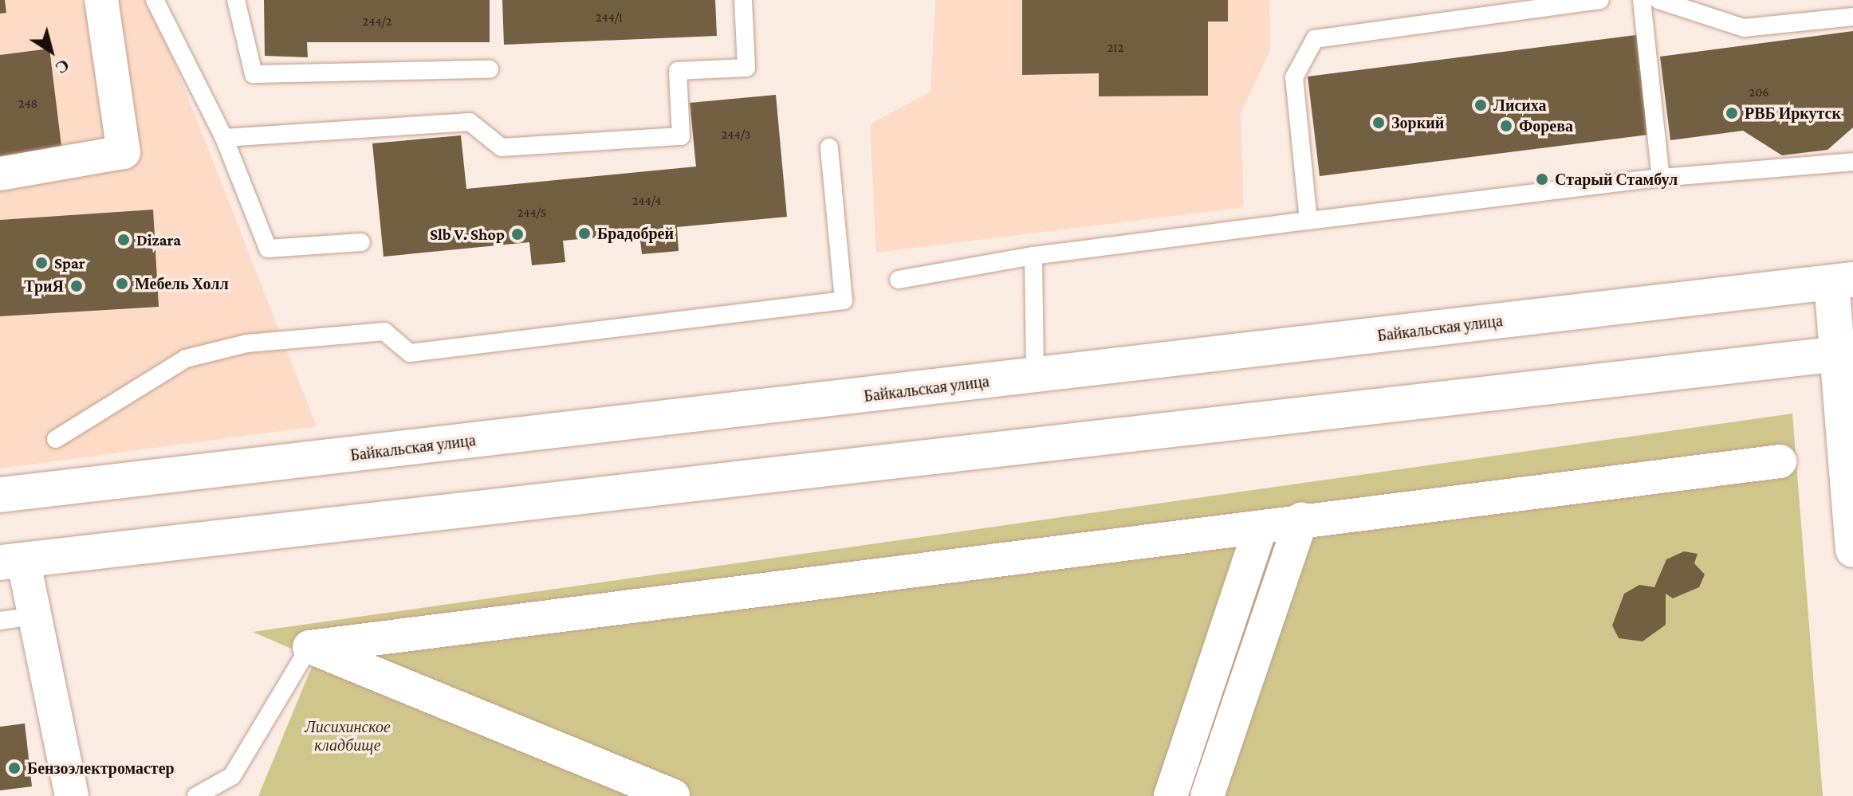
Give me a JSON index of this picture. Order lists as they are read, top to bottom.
{
  "streets": {
    "main road": ["Байкальская улица"]
  },
  "parks": ["Лисихинское кладбище"],
  "places": [
    "Лисиха",
    "РВБ Иркутск",
    "Зоркий",
    "Форева",
    "Старый Стамбул",
    "Брадобрей",
    "Slb V. Shop",
    "Dizara",
    "Spar",
    "Мебель Холл",
    "ТриЯ",
    "Бензоэлектромастер"
  ],
  "house_numbers": [
    "244/1",
    "244/2",
    "212",
    "206",
    "248",
    "244/3",
    "244/4",
    "244/5"
  ],
  "north": "bottom right"
}
